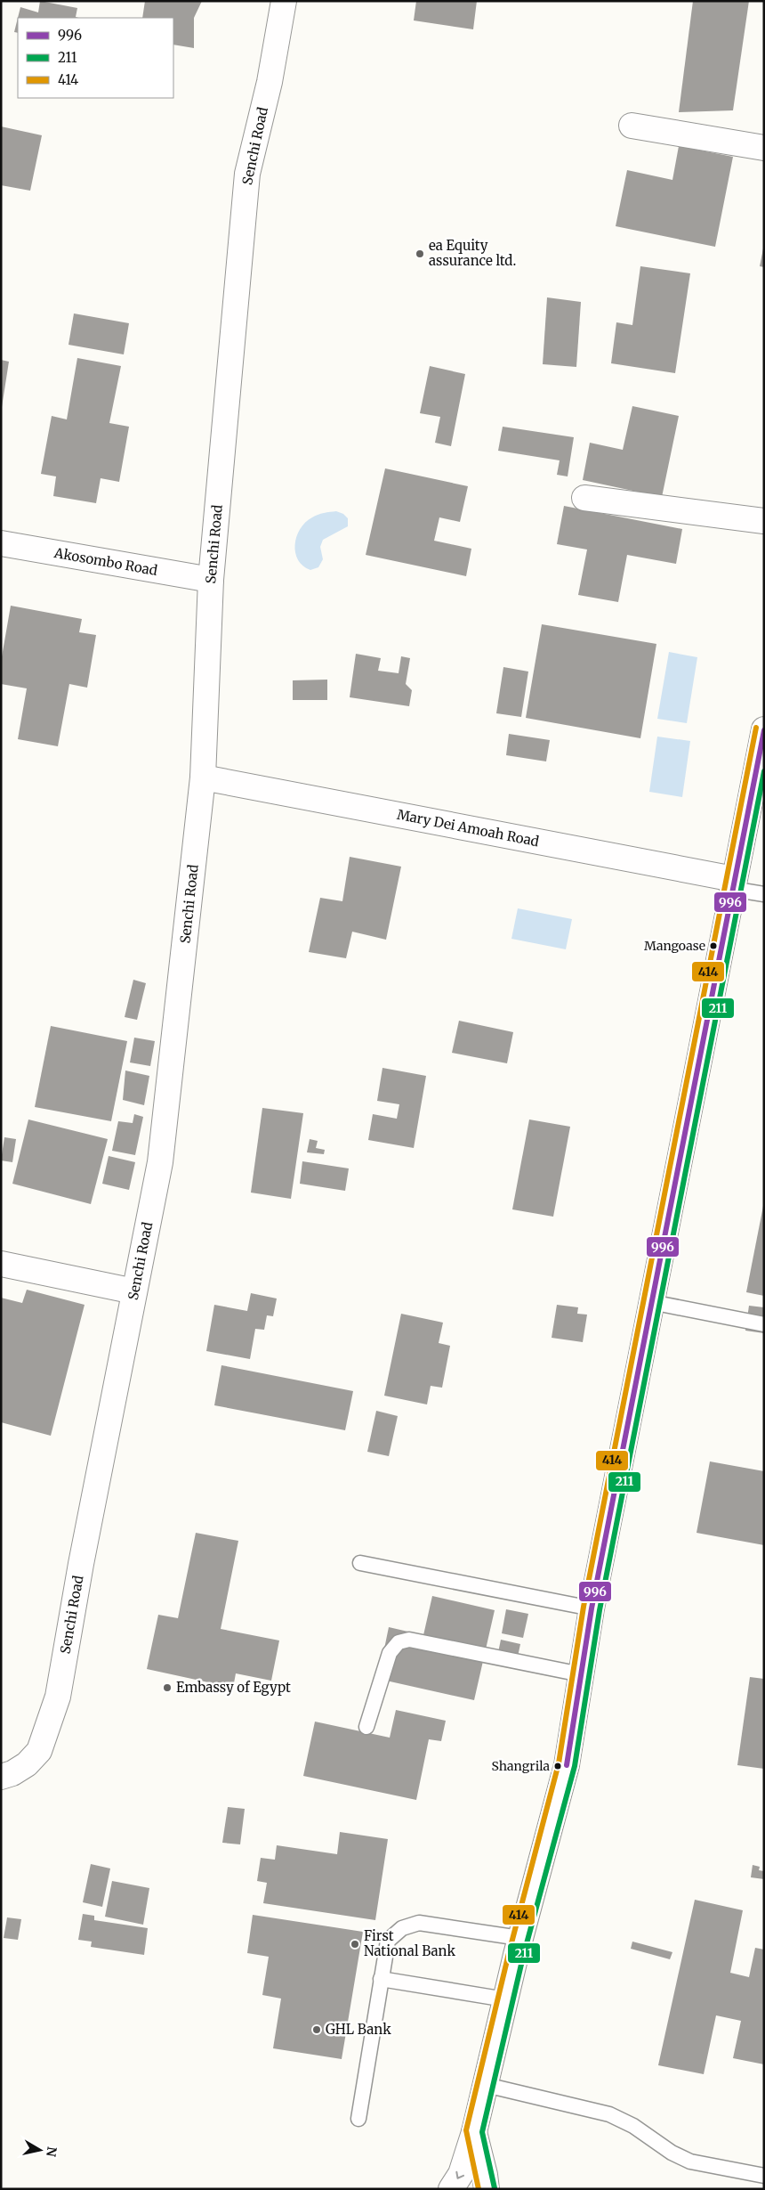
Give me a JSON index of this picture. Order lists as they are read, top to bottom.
{
  "streets": {
    "street": ["Senchi Road", "Akosombo Road", "Mary Dei Amoah Road"]
  },
  "crossings": [
    ["Senchi Road", "Akosombo Road"],
    ["Senchi Road", "Mary Dei Amoah Road"]
  ],
  "places": [
    "ea Equity assurance ltd.",
    "Mangoase",
    "Embassy of Egypt",
    "Shangrila",
    "First National Bank",
    "GHL Bank"
  ],
  "lines": ["transit line 414", "transit line 996", "transit line 211"],
  "legend": ["996", "211", "414"],
  "north": "right"
}
